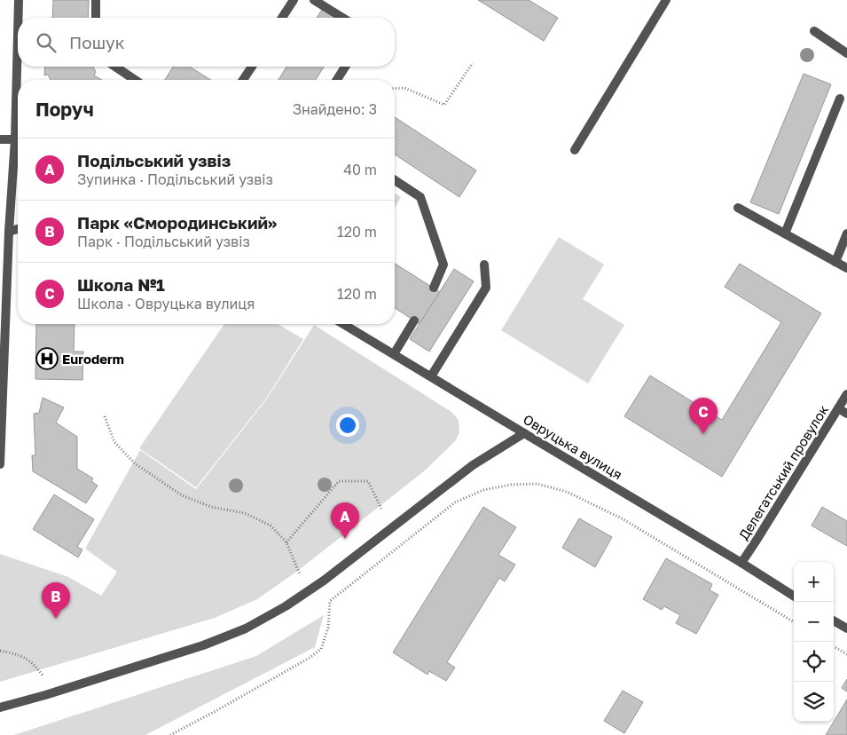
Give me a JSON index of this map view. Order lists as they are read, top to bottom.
{
  "streets": {
    "street": ["Овруцька вулиця", "Делегатський провулок"]
  },
  "crossings": [
    ["Овруцька вулиця", "Делегатський провулок"]
  ],
  "places": {
    "hospital": ["Euroderm"]
  },
  "page": {
    "search": "Пошук",
    "heading": ["Поруч", "Знайдено: 3"],
    "list": [
      {
        "mark": "A",
        "name": "Подільський узвіз",
        "note": "Зупинка · Подільський узвіз",
        "value": "40 m"
      },
      {
        "mark": "B",
        "name": "Парк «Смородинський»",
        "note": "Парк · Подільський узвіз",
        "value": "120 m"
      },
      {
        "mark": "C",
        "name": "Школа №1",
        "note": "Школа · Овруцька вулиця",
        "value": "120 m"
      }
    ],
    "pins": ["C", "A", "B"],
    "map_buttons": ["+", "−"]
  }
}
